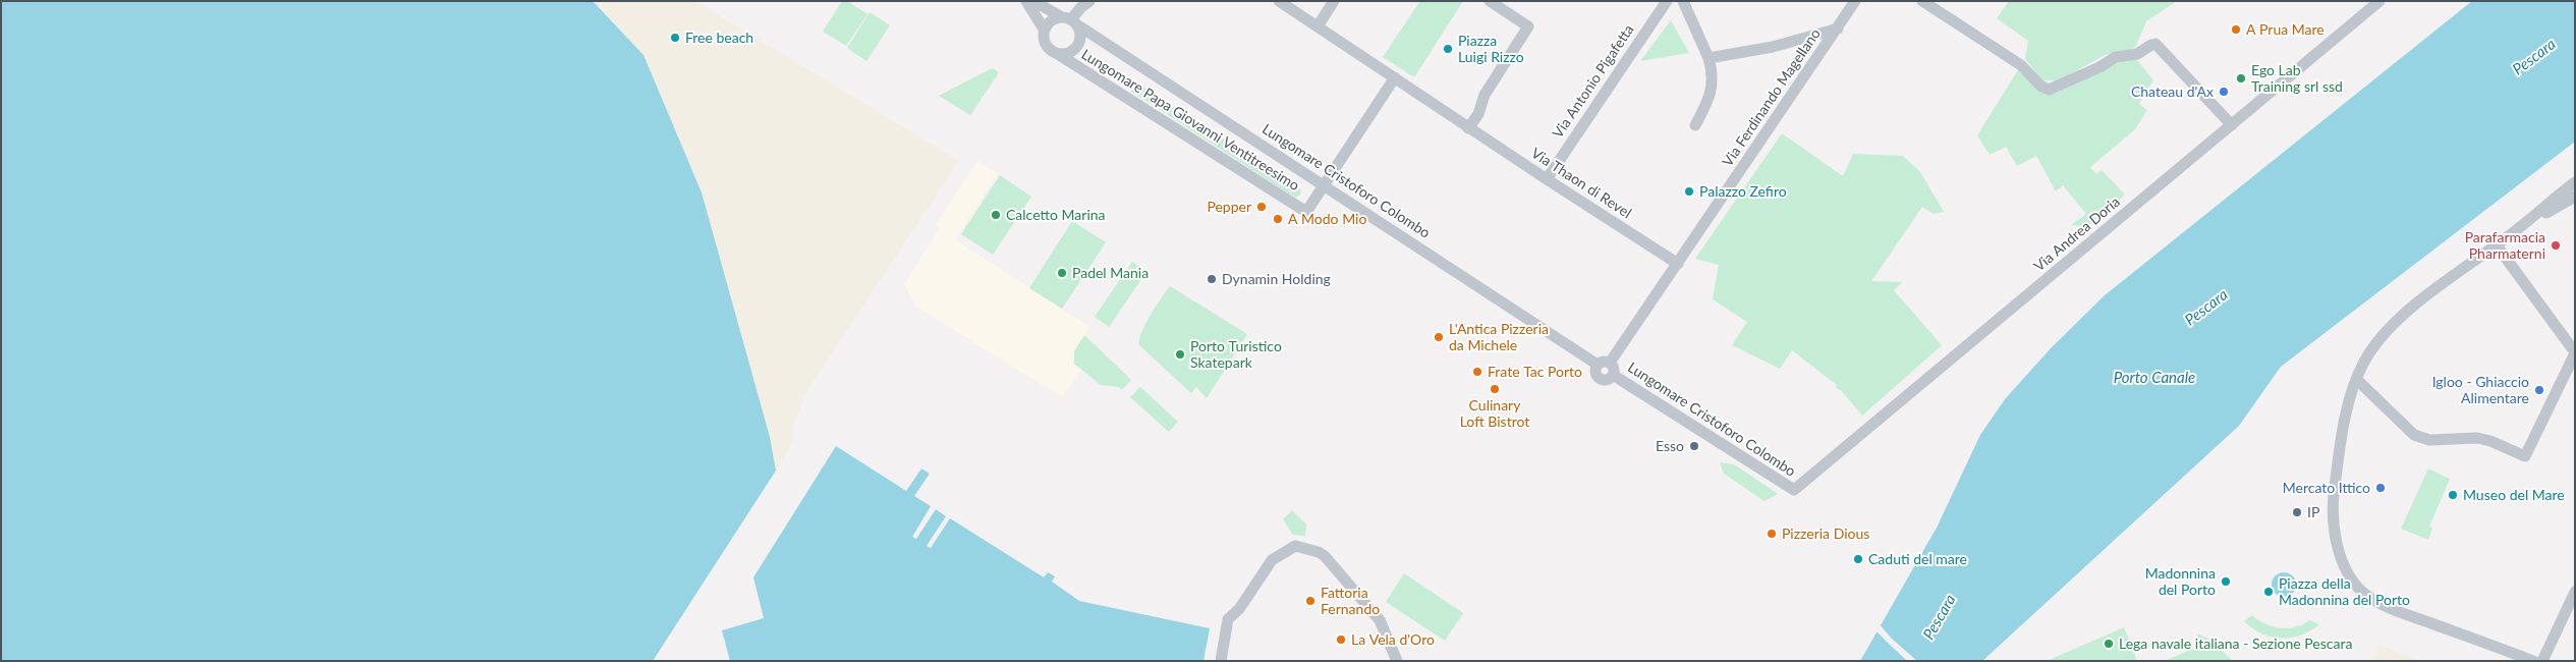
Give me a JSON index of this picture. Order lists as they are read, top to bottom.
{
  "streets": {
    "street": [
      "Via Antonio Pigafetta",
      "Via Ferdinando Magellano",
      "Lungomare Papa Giovanni Ventitreesimo",
      "Lungomare Cristoforo Colombo",
      "Via Thaon di Revel",
      "Via Andrea Doria"
    ]
  },
  "crossings": [
    ["Via Antonio Pigafetta", "Via Thaon di Revel"],
    ["Via Ferdinando Magellano", "Lungomare Cristoforo Colombo"],
    ["Via Ferdinando Magellano", "Via Thaon di Revel"],
    ["Lungomare Papa Giovanni Ventitreesimo", "Lungomare Cristoforo Colombo"],
    ["Lungomare Cristoforo Colombo", "Via Andrea Doria"]
  ],
  "water": ["Pescara", "Porto Canale"],
  "places": [
    "A Prua Mare",
    "Free beach",
    "Piazza Luigi Rizzo",
    "Ego Lab Training srl ssd",
    "Chateau d'Ax",
    "Palazzo Zefiro",
    "Pepper",
    "Calcetto Marina",
    "A Modo Mio",
    "Parafarmacia Pharmaterni",
    "Padel Mania",
    "Dynamin Holding",
    "L'Antica Pizzeria da Michele",
    "Porto Turistico Skatepark",
    "Frate Tac Porto",
    "Culinary Loft Bistrot",
    "Igloo - Ghiaccio Alimentare",
    "Esso",
    "Mercato Ittico",
    "Museo del Mare",
    "IP",
    "Pizzeria Dious",
    "Caduti del mare",
    "Madonnina del Porto",
    "Piazza della Madonnina del Porto",
    "Fattoria Fernando",
    "La Vela d'Oro",
    "Lega navale italiana - Sezione Pescara"
  ]
}
